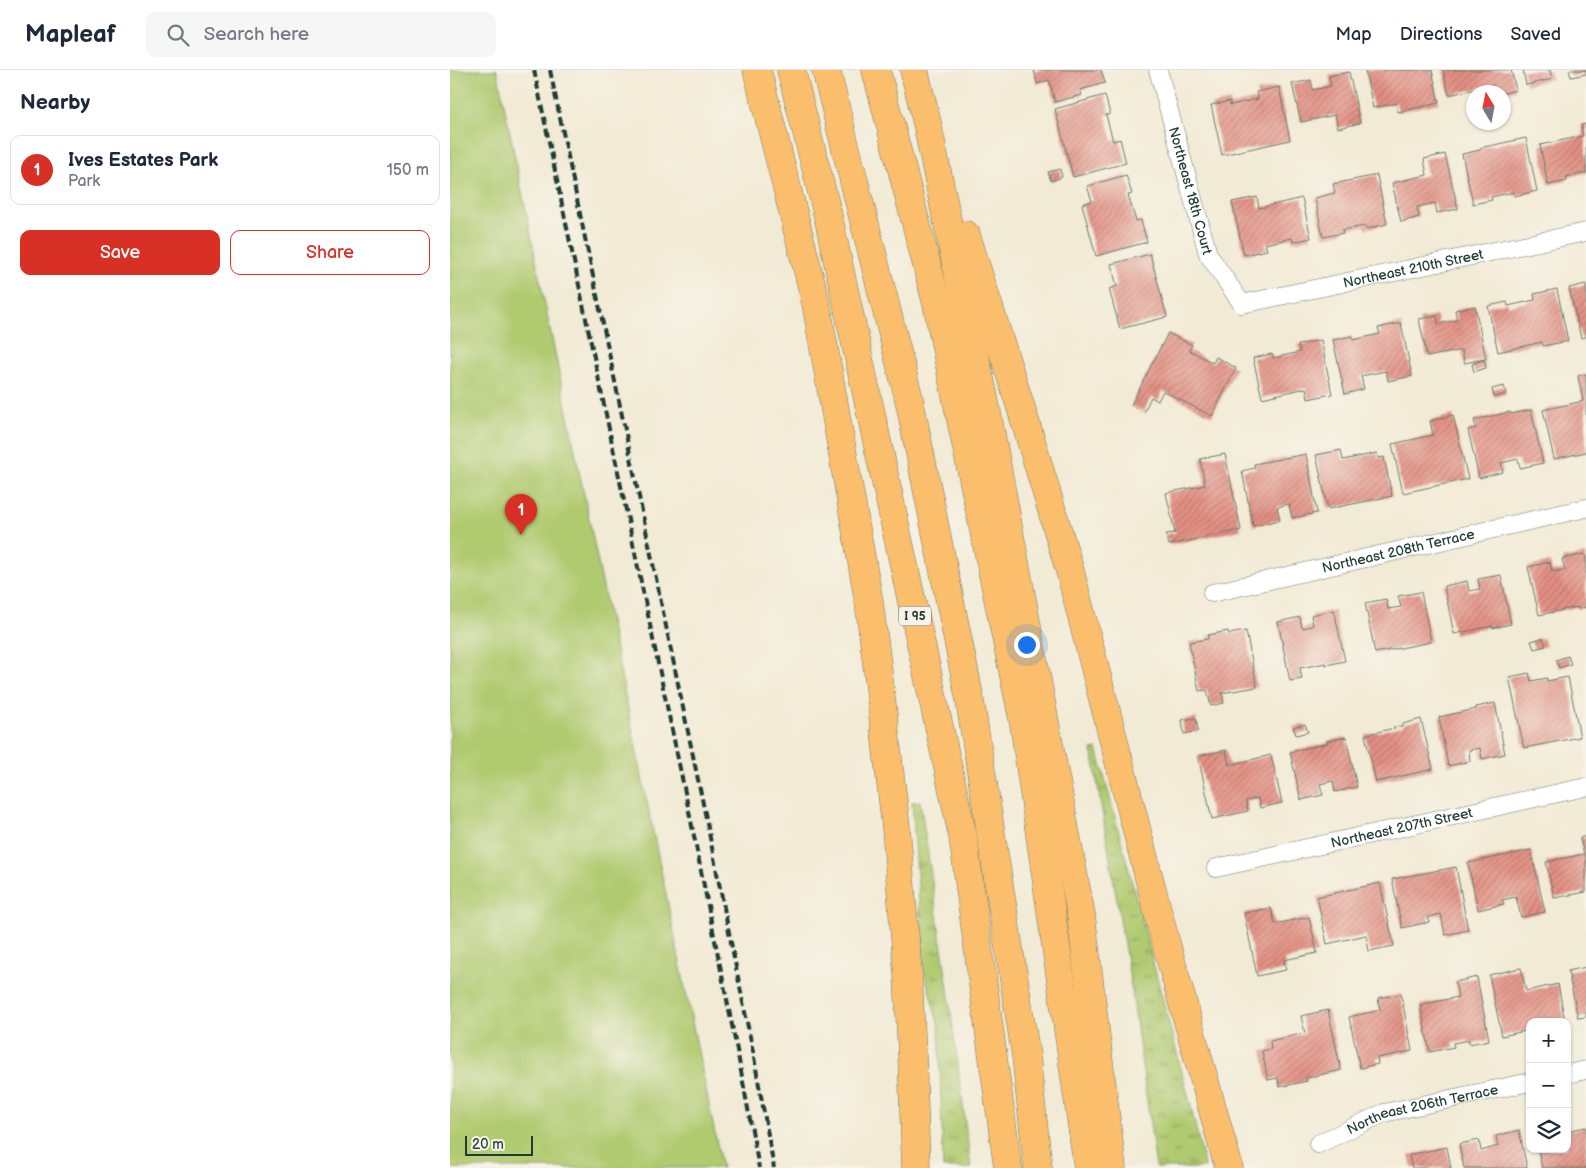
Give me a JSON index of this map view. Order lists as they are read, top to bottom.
{
  "streets": {
    "highway": ["I 95"],
    "street": [
      "Northeast 18th Court",
      "Northeast 210th Street",
      "Northeast 208th Terrace",
      "Northeast 207th Street",
      "Northeast 206th Terrace"
    ]
  },
  "crossings": [
    ["Northeast 18th Court", "Northeast 210th Street"]
  ],
  "scale_bar": "20 m",
  "north": "top",
  "page": {
    "header": "Mapleaf",
    "search": "Search here",
    "nav": ["Map", "Directions", "Saved"],
    "heading": "Nearby",
    "list": [
      {
        "mark": "1",
        "name": "Ives Estates Park",
        "note": "Park",
        "value": "150 m"
      }
    ],
    "buttons": ["Save", "Share"],
    "pins": "1",
    "map_buttons": ["+", "−"],
    "scale": "20 m"
  }
}
